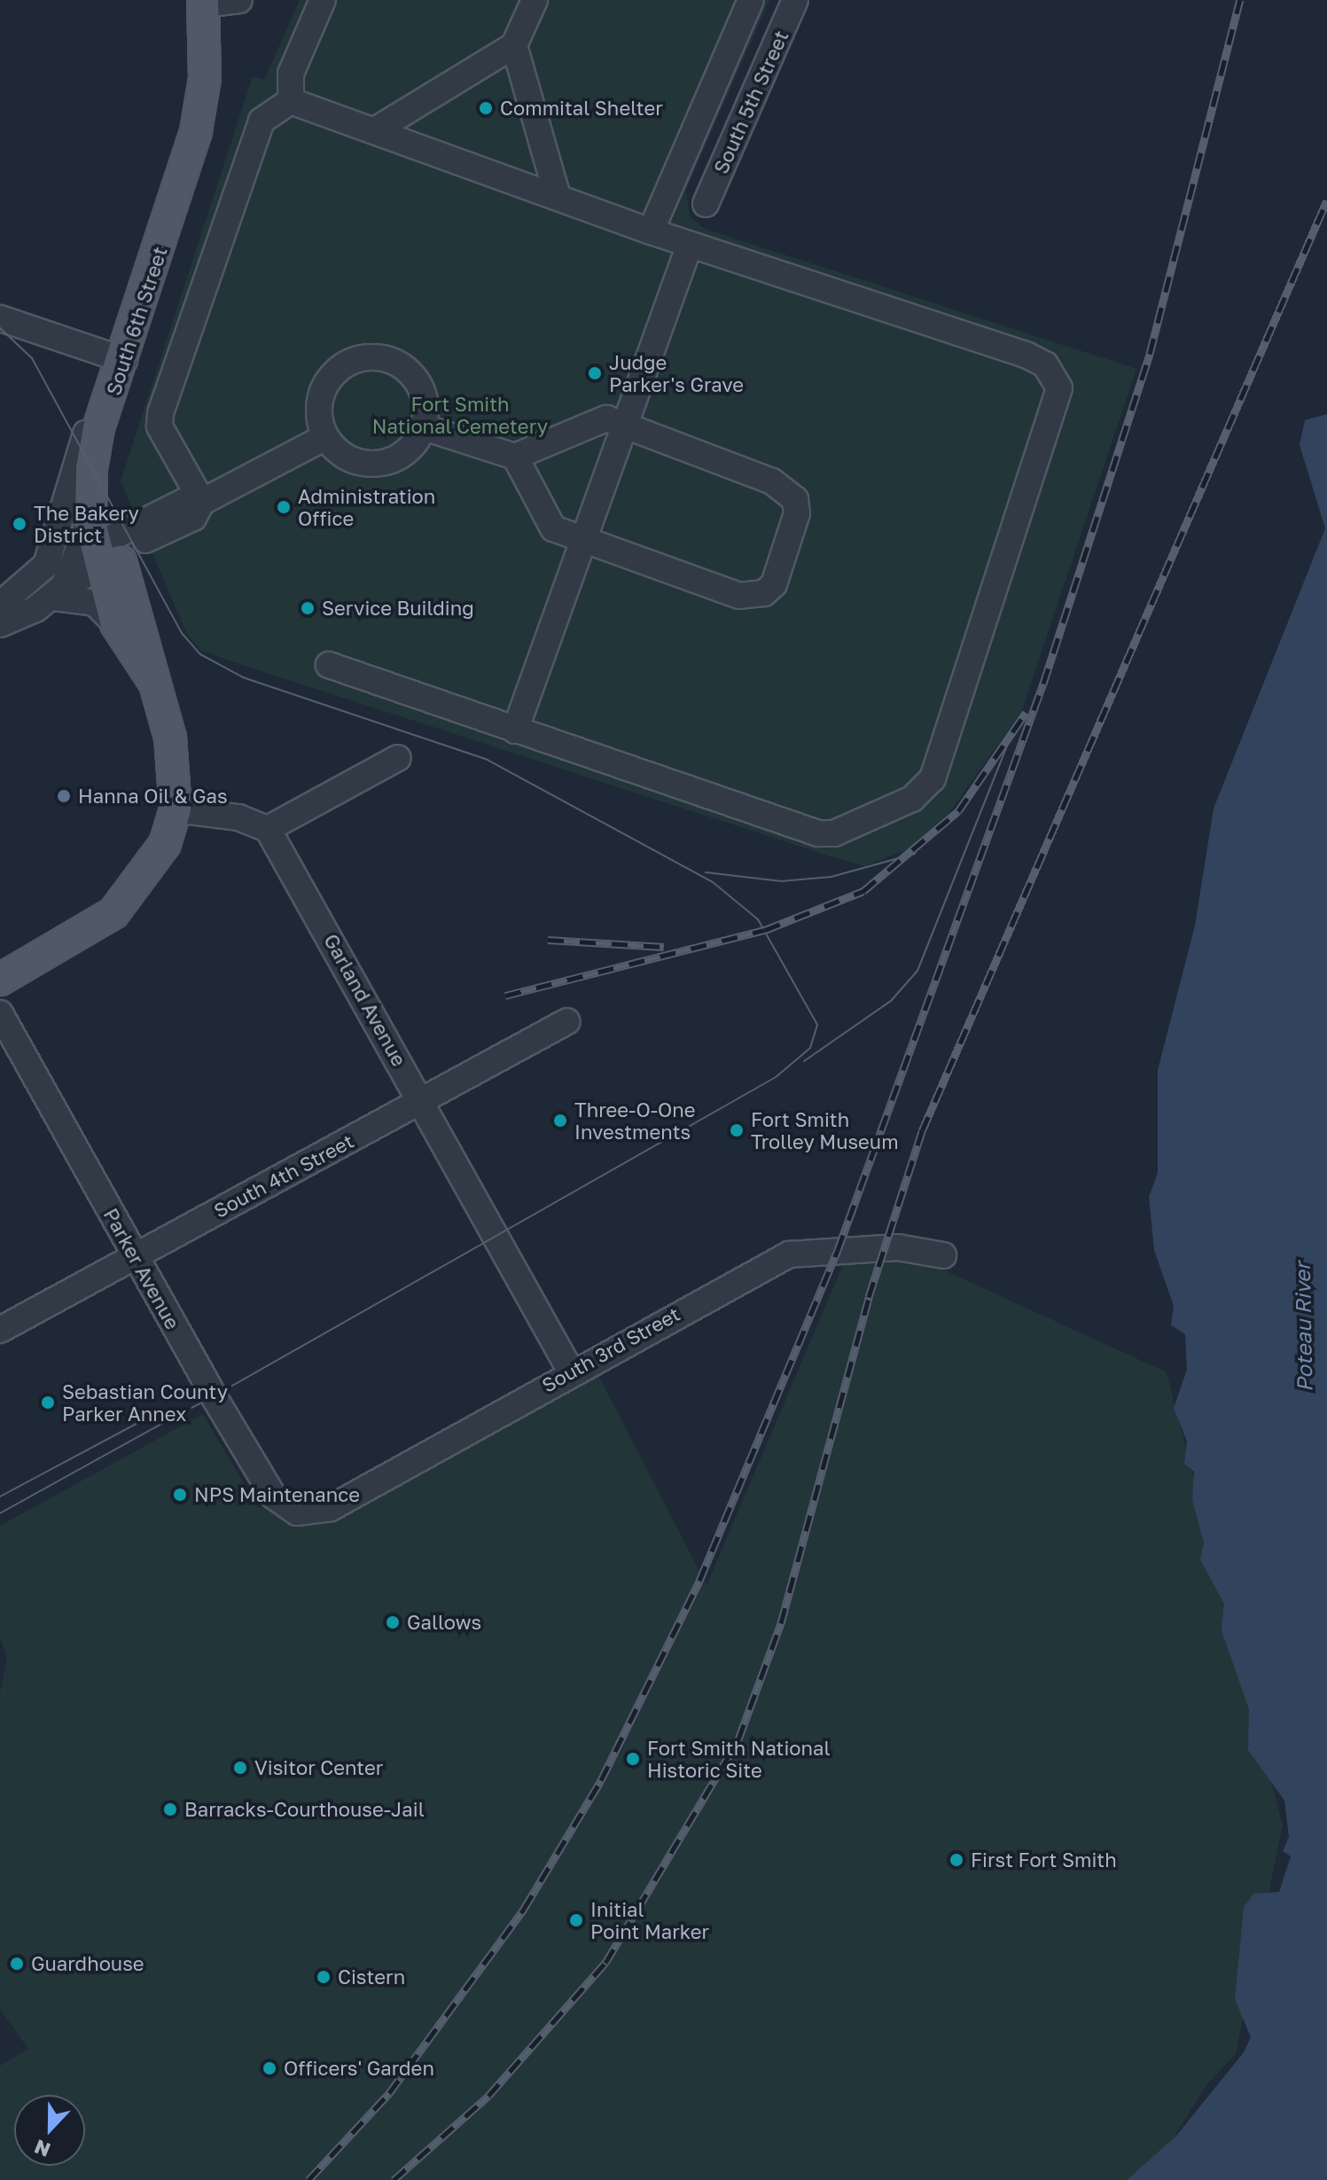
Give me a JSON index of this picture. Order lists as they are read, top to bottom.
{
  "streets": {
    "main road": ["South 6th Street"],
    "street": [
      "South 5th Street",
      "Garland Avenue",
      "South 4th Street",
      "Parker Avenue",
      "South 3rd Street"
    ]
  },
  "crossings": [
    ["Garland Avenue", "South 4th Street"],
    ["Garland Avenue", "South 3rd Street"],
    ["South 4th Street", "Parker Avenue"],
    ["Parker Avenue", "South 3rd Street"]
  ],
  "water": ["Poteau River"],
  "parks": ["Fort Smith National Cemetery"],
  "places": [
    "Commital Shelter",
    "Judge Parker's Grave",
    "Administration Office",
    "The Bakery District",
    "Service Building",
    "Hanna Oil & Gas",
    "Three-O-One Investments",
    "Fort Smith Trolley Museum",
    "Sebastian County Parker Annex",
    "NPS Maintenance",
    "Gallows",
    "Fort Smith National Historic Site",
    "Visitor Center",
    "Barracks-Courthouse-Jail",
    "First Fort Smith",
    "Initial Point Marker",
    "Guardhouse",
    "Cistern",
    "Officers' Garden"
  ],
  "north": "bottom"
}
